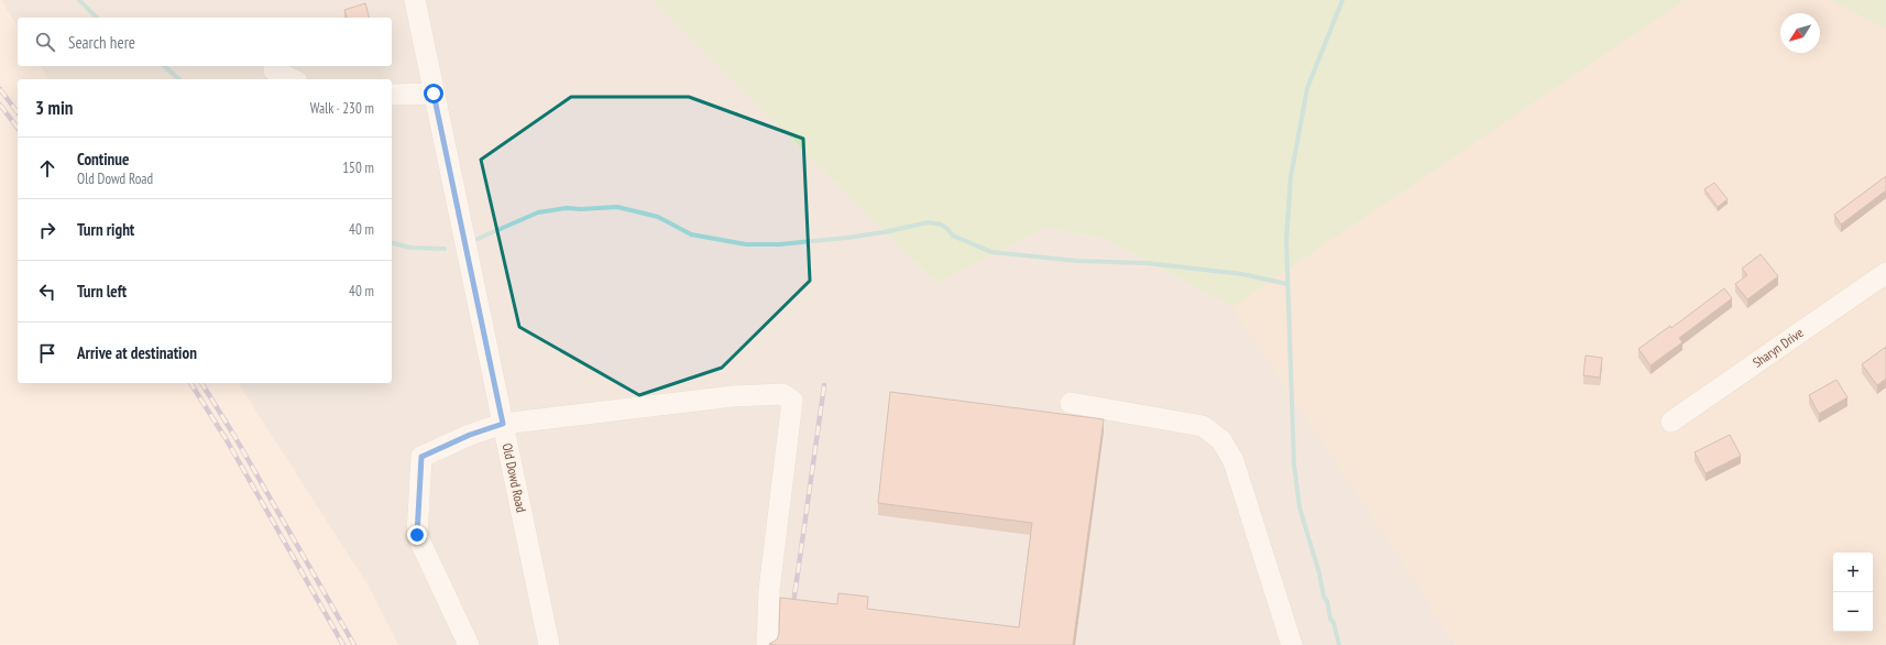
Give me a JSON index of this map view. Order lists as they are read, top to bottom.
{
  "streets": {
    "street": ["Sharyn Drive", "Old Dowd Road"]
  },
  "north": "bottom left",
  "page": {
    "search": "Search here",
    "heading": ["3 min", "Walk · 230 m"],
    "list": [
      ["Continue", "Old Dowd Road", "150 m"],
      ["Turn right", "40 m"],
      ["Turn left", "40 m"],
      "Arrive at destination"
    ],
    "map_buttons": ["+", "−"]
  }
}
